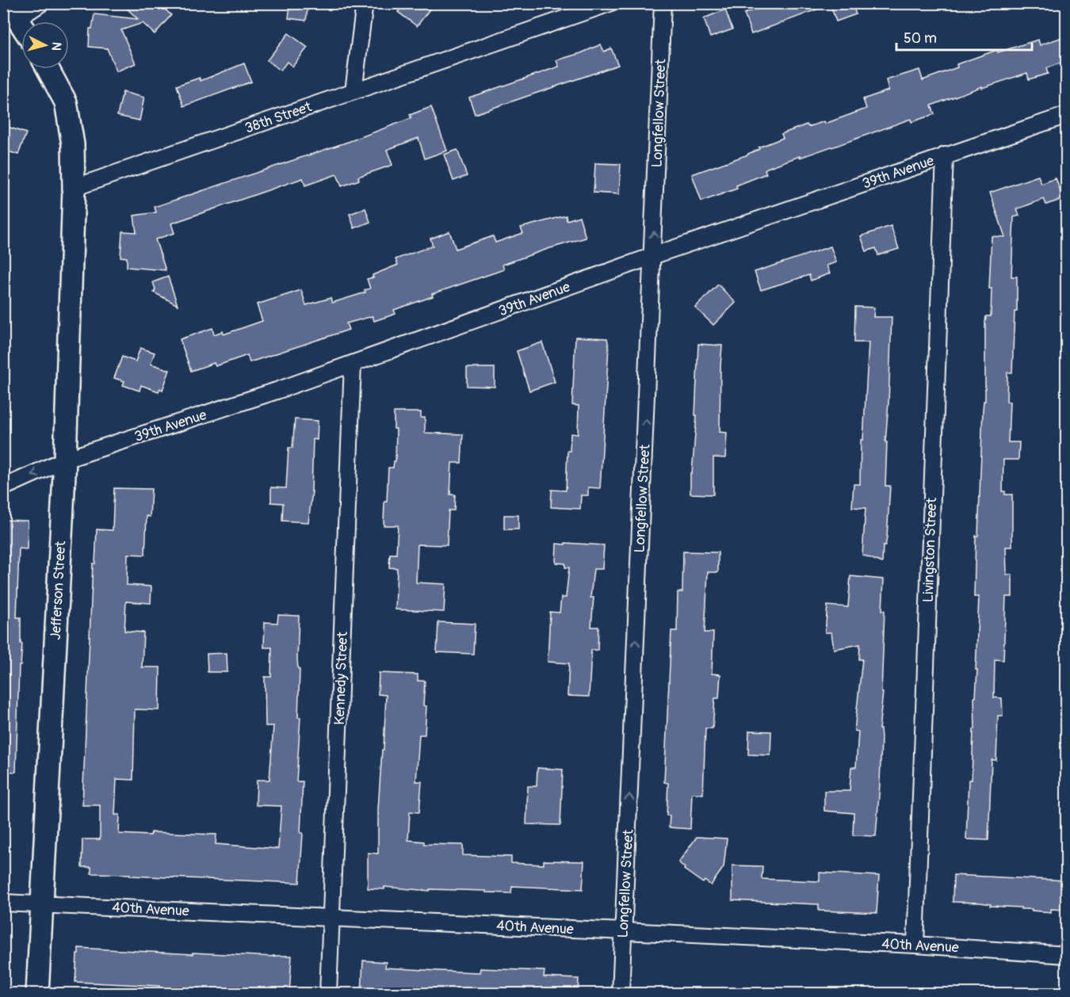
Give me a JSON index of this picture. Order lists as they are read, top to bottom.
{
  "streets": {
    "street": [
      "Longfellow Street",
      "38th Street",
      "39th Avenue",
      "Livingston Street",
      "Jefferson Street",
      "Kennedy Street",
      "40th Avenue"
    ]
  },
  "crossings": [
    ["Longfellow Street", "39th Avenue"],
    ["Longfellow Street", "40th Avenue"],
    ["38th Street", "Jefferson Street"],
    ["39th Avenue", "Livingston Street"],
    ["39th Avenue", "Jefferson Street"],
    ["39th Avenue", "Kennedy Street"],
    ["Livingston Street", "40th Avenue"],
    ["Jefferson Street", "40th Avenue"],
    ["Kennedy Street", "40th Avenue"]
  ],
  "one_way": ["Longfellow Street"],
  "scale_bar": "50 m",
  "north": "right"
}
